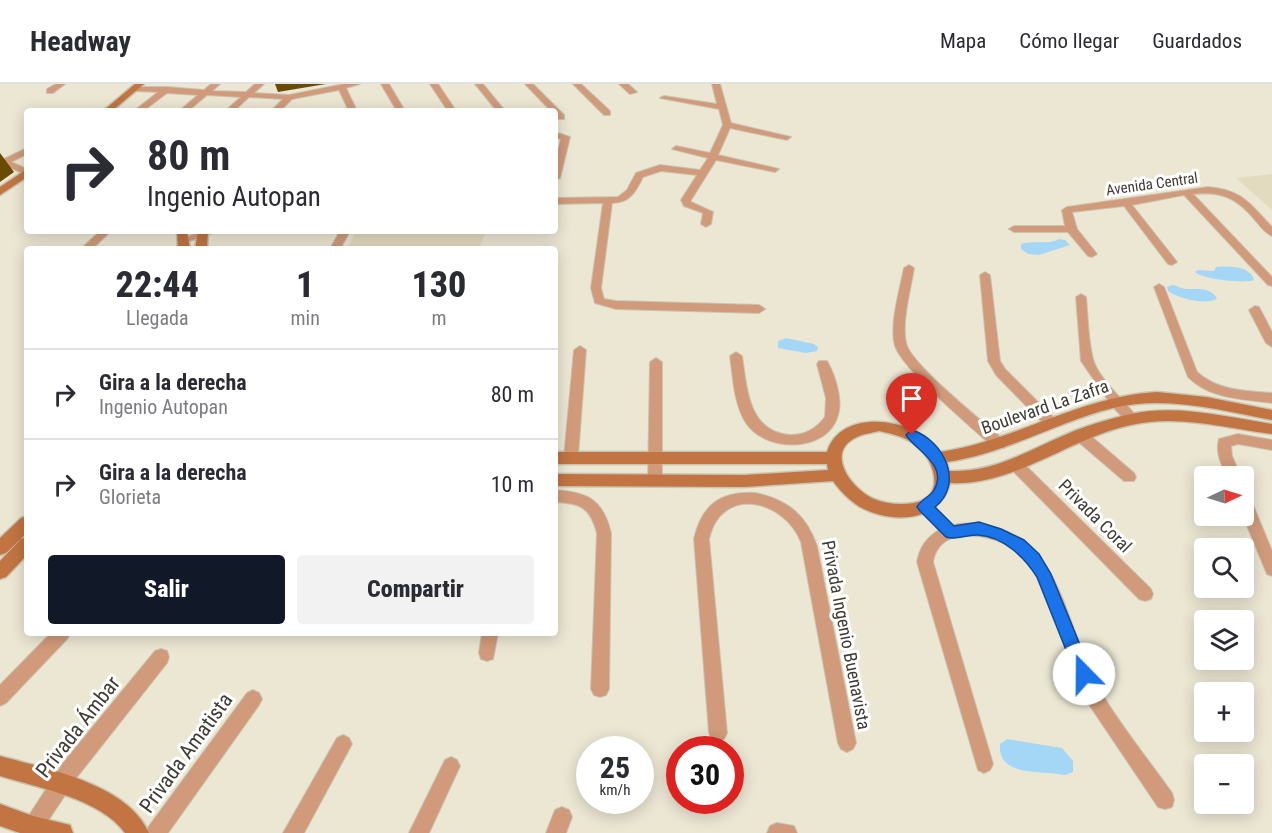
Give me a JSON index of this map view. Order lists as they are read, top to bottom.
{
  "streets": {
    "street": [
      "Avenida Central",
      "Boulevard La Zafra",
      "Privada Coral",
      "Privada Ingenio Buenavista",
      "Privada Ámbar",
      "Privada Amatista"
    ]
  },
  "crossings": [
    ["Boulevard La Zafra", "Privada Coral"]
  ],
  "north": "right",
  "page": {
    "header": "Headway",
    "nav": ["Mapa", "Cómo llegar", "Guardados"],
    "turn": ["80 m", "Ingenio Autopan"],
    "eta": [
      "22:44",
      "Llegada",
      "1",
      "min",
      "130",
      "m"
    ],
    "list": [
      {
        "name": "Gira a la derecha",
        "note": "Ingenio Autopan",
        "value": "80 m"
      },
      {
        "name": "Gira a la derecha",
        "note": "Glorieta",
        "value": "10 m"
      }
    ],
    "map_buttons": ["+", "−"],
    "buttons": ["Salir", "Compartir"],
    "speed": "25 km/h",
    "limit": "30"
  }
}
